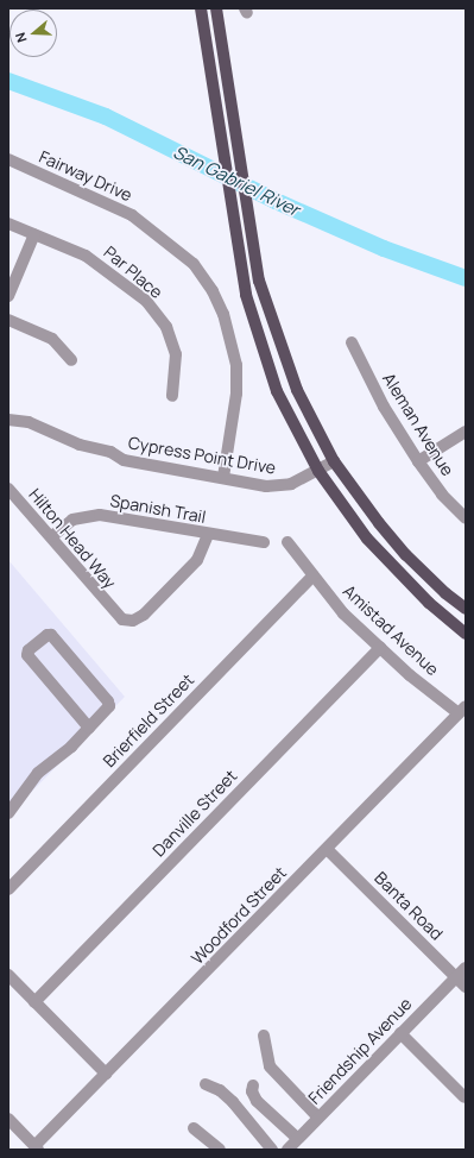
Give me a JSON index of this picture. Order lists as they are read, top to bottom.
{
  "streets": {
    "street": [
      "Fairway Drive",
      "Par Place",
      "Aleman Avenue",
      "Cypress Point Drive",
      "Spanish Trail",
      "Hilton Head Way",
      "Amistad Avenue",
      "Brierfield Street",
      "Danville Street",
      "Banta Road",
      "Woodford Street",
      "Friendship Avenue"
    ]
  },
  "crossings": [
    ["Fairway Drive", "Cypress Point Drive"],
    ["Spanish Trail", "Hilton Head Way"],
    ["Amistad Avenue", "Brierfield Street"],
    ["Amistad Avenue", "Danville Street"],
    ["Amistad Avenue", "Woodford Street"],
    ["Banta Road", "Woodford Street"],
    ["Banta Road", "Friendship Avenue"]
  ],
  "water": ["San Gabriel River"],
  "north": "left"
}
